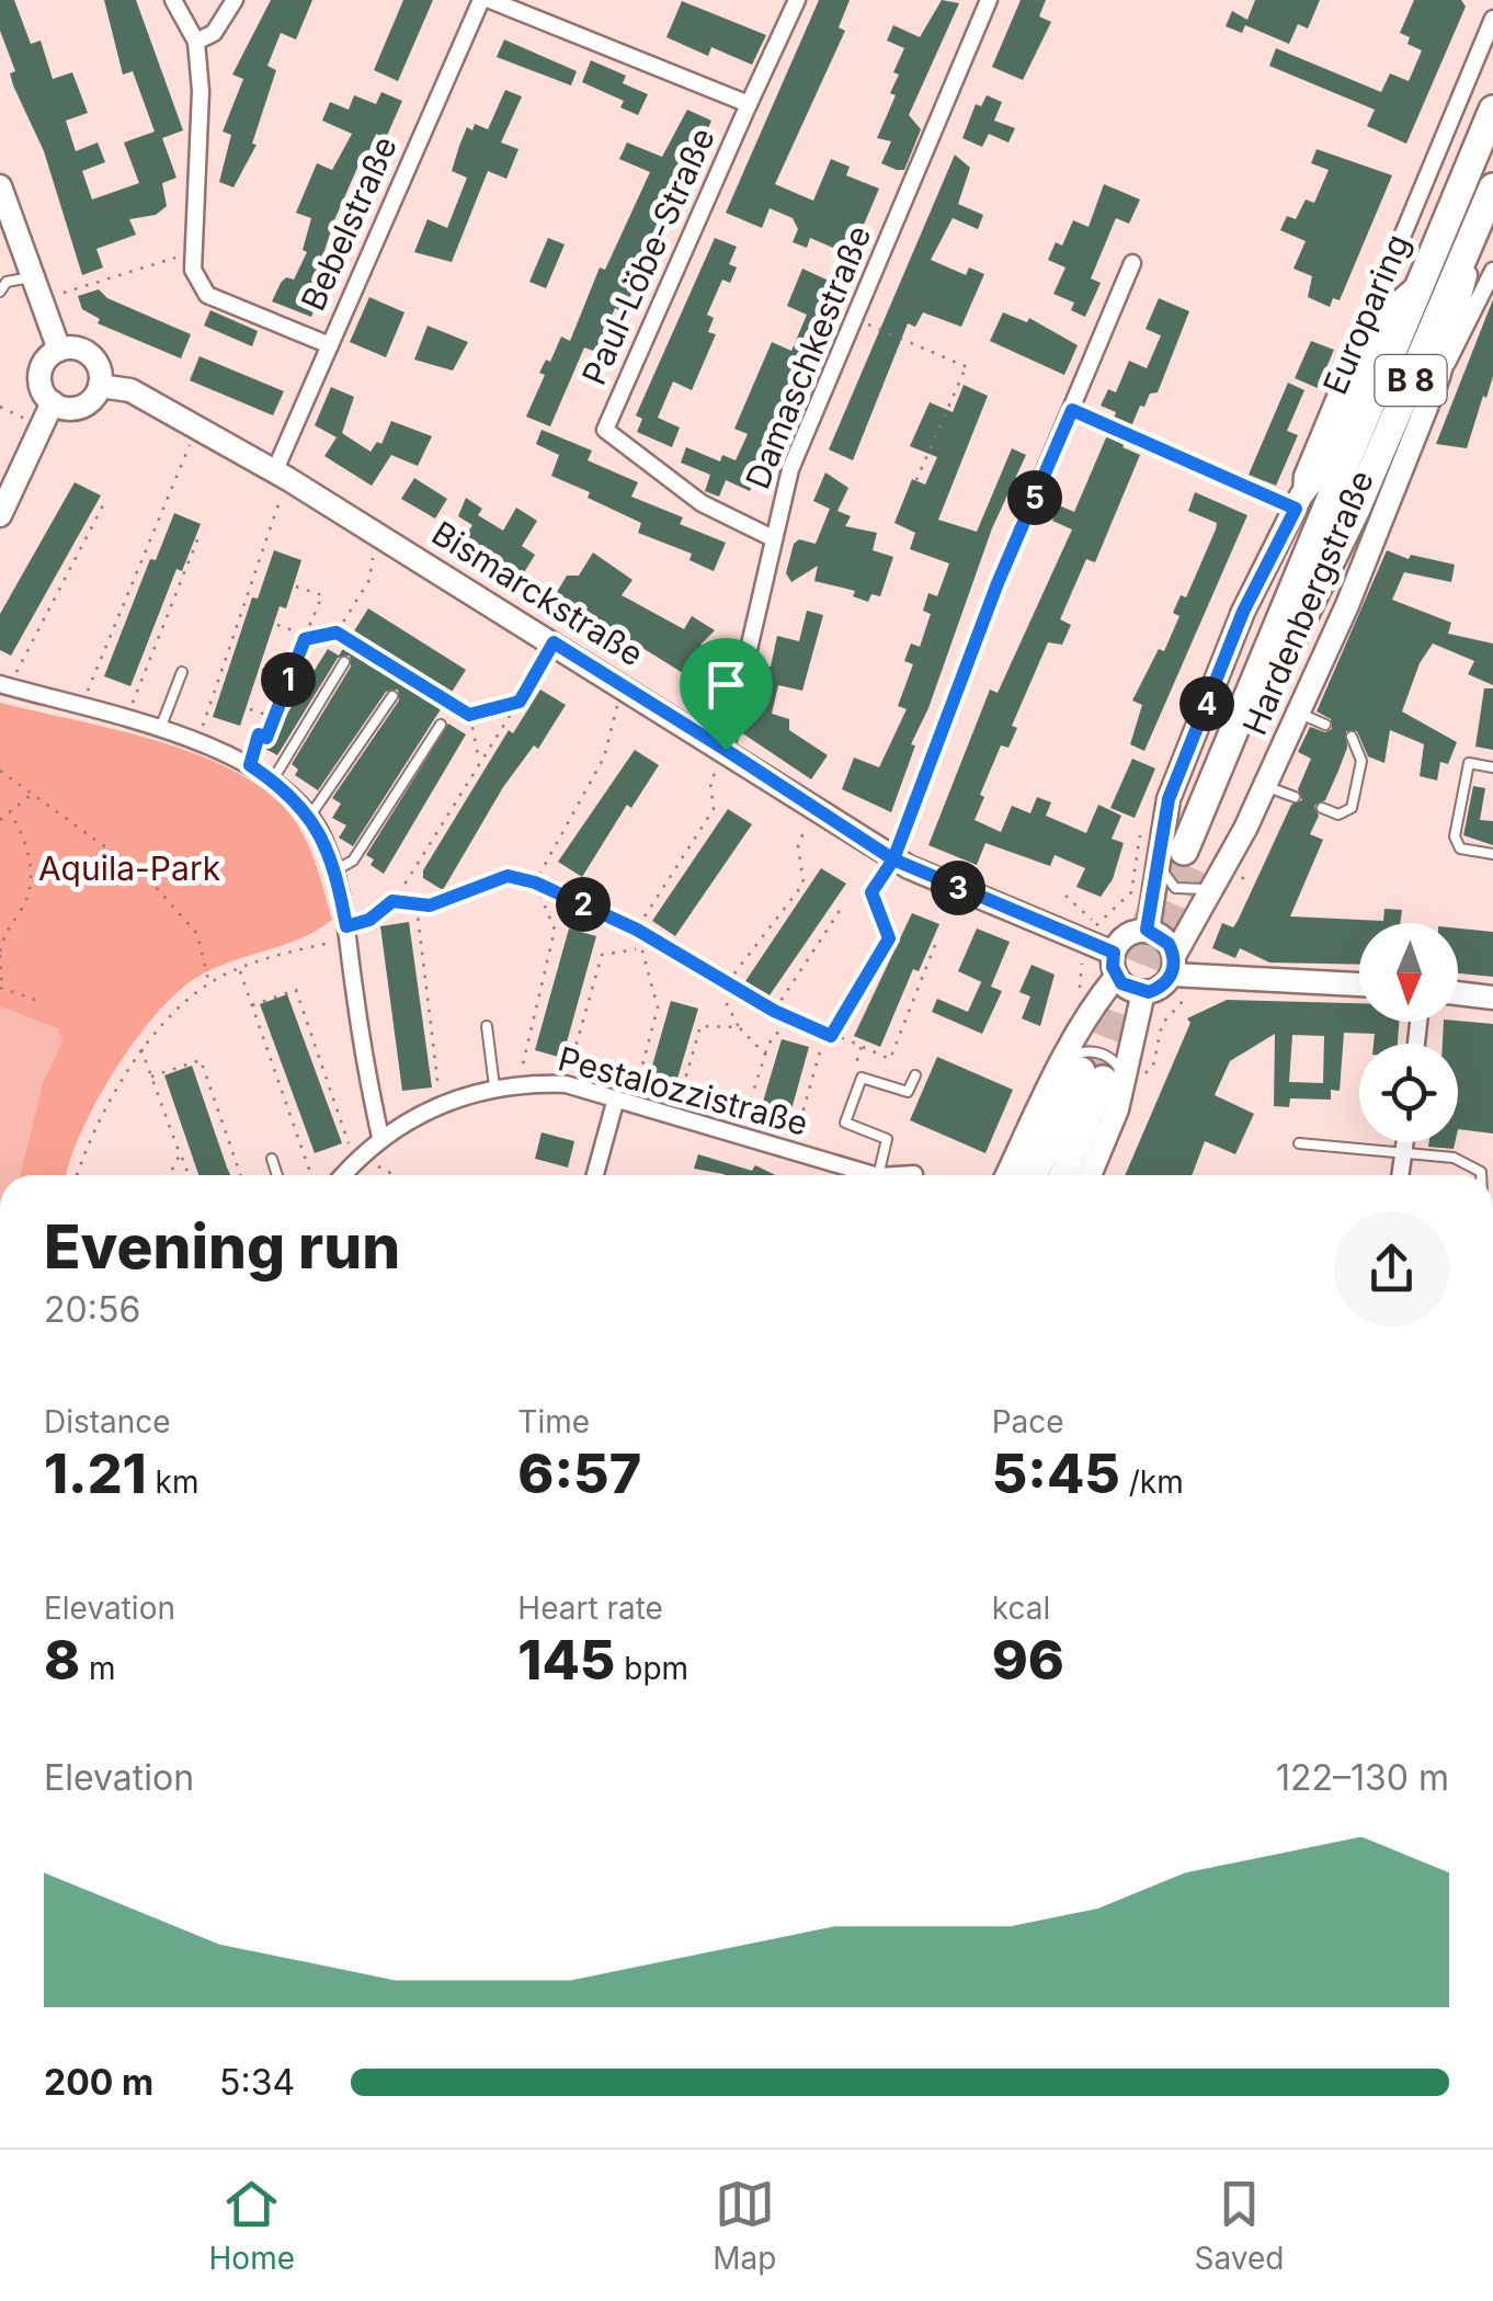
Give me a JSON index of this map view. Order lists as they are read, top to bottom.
{
  "streets": {
    "highway": ["Europaring", "B 8"],
    "main road": ["Bismarckstraße", "Hardenbergstraße"],
    "street": [
      "Bebelstraße",
      "Paul-Löbe-Straße",
      "Damaschkestraße",
      "Pestalozzistraße"
    ]
  },
  "crossings": [
    ["Bebelstraße", "Bismarckstraße"],
    ["Paul-Löbe-Straße", "Damaschkestraße"],
    ["Europaring", "Hardenbergstraße"],
    ["Damaschkestraße", "Bismarckstraße"],
    ["Bismarckstraße", "Hardenbergstraße"]
  ],
  "parks": ["Aquila-Park"],
  "north": "bottom",
  "page": {
    "pins": [
      "5",
      "1",
      "4",
      "3",
      "2"
    ],
    "heading": ["Evening run", "20:56"],
    "stats": [
      ["Distance", "1.21 km"],
      ["Time", "6:57"],
      ["Pace", "5:45 /km"],
      ["Elevation", "8 m"],
      ["Heart rate", "145 bpm"],
      ["kcal", "96"]
    ],
    "chart": ["Elevation", "122–130 m"],
    "list": [
      {
        "name": "200 m",
        "note": "5:34"
      }
    ],
    "tabs": ["Home", "Map", "Saved"]
  }
}
